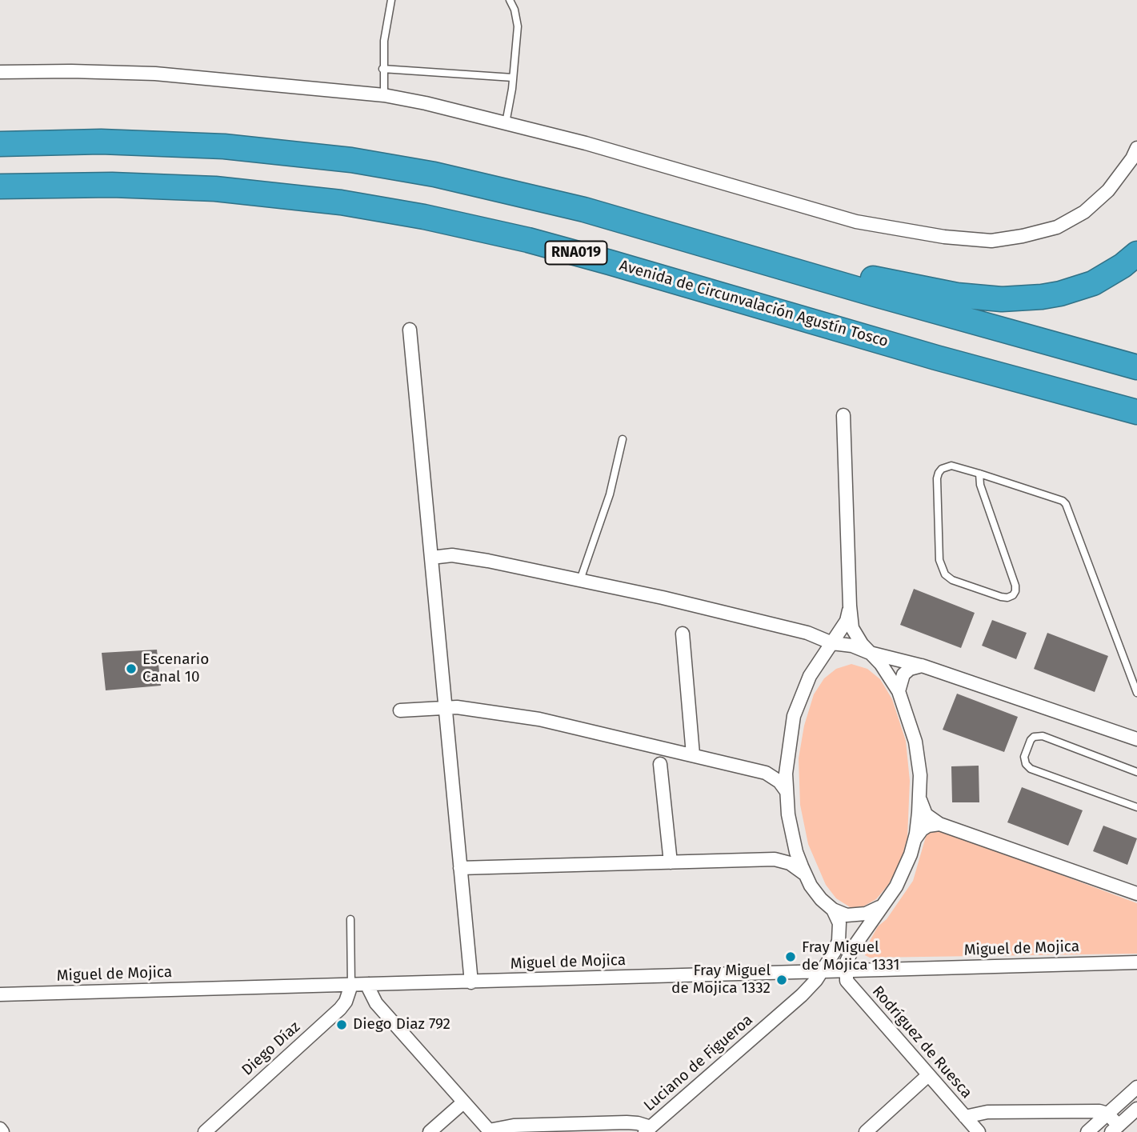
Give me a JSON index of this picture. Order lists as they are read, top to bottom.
{
  "streets": {
    "highway": ["RNA019", "Avenida de Circunvalación Agustín Tosco"],
    "street": [
      "Miguel de Mojica",
      "Rodríguez de Ruesca",
      "Diego Díaz",
      "Luciano de Figueroa"
    ]
  },
  "crossings": [
    ["Miguel de Mojica", "Rodríguez de Ruesca"],
    ["Miguel de Mojica", "Diego Díaz"],
    ["Miguel de Mojica", "Luciano de Figueroa"]
  ],
  "places": [
    "Escenario Canal 10",
    "Fray Miguel de Mojica 1331",
    "Fray Miguel de Mojica 1332",
    "Diego Diaz 792"
  ]
}
